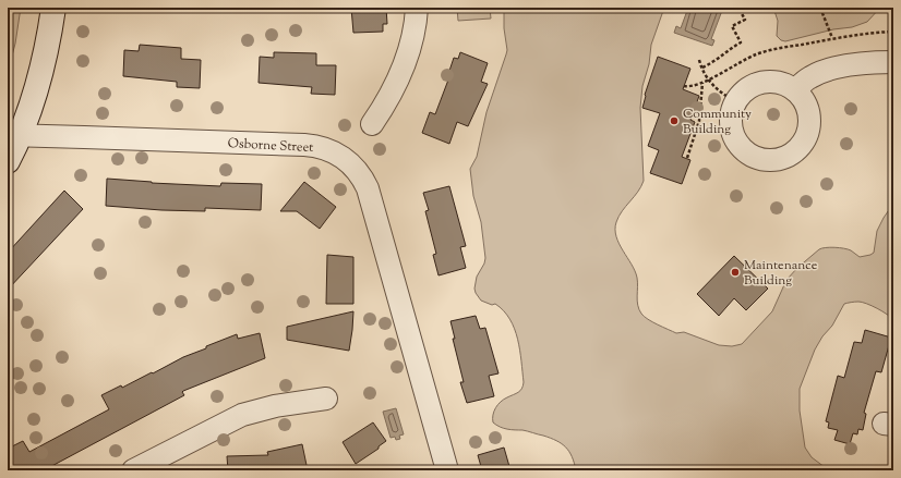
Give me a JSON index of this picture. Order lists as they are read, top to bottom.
{
  "streets": {
    "street": ["Osborne Street"]
  },
  "places": ["Community Building", "Maintenance Building"]
}
